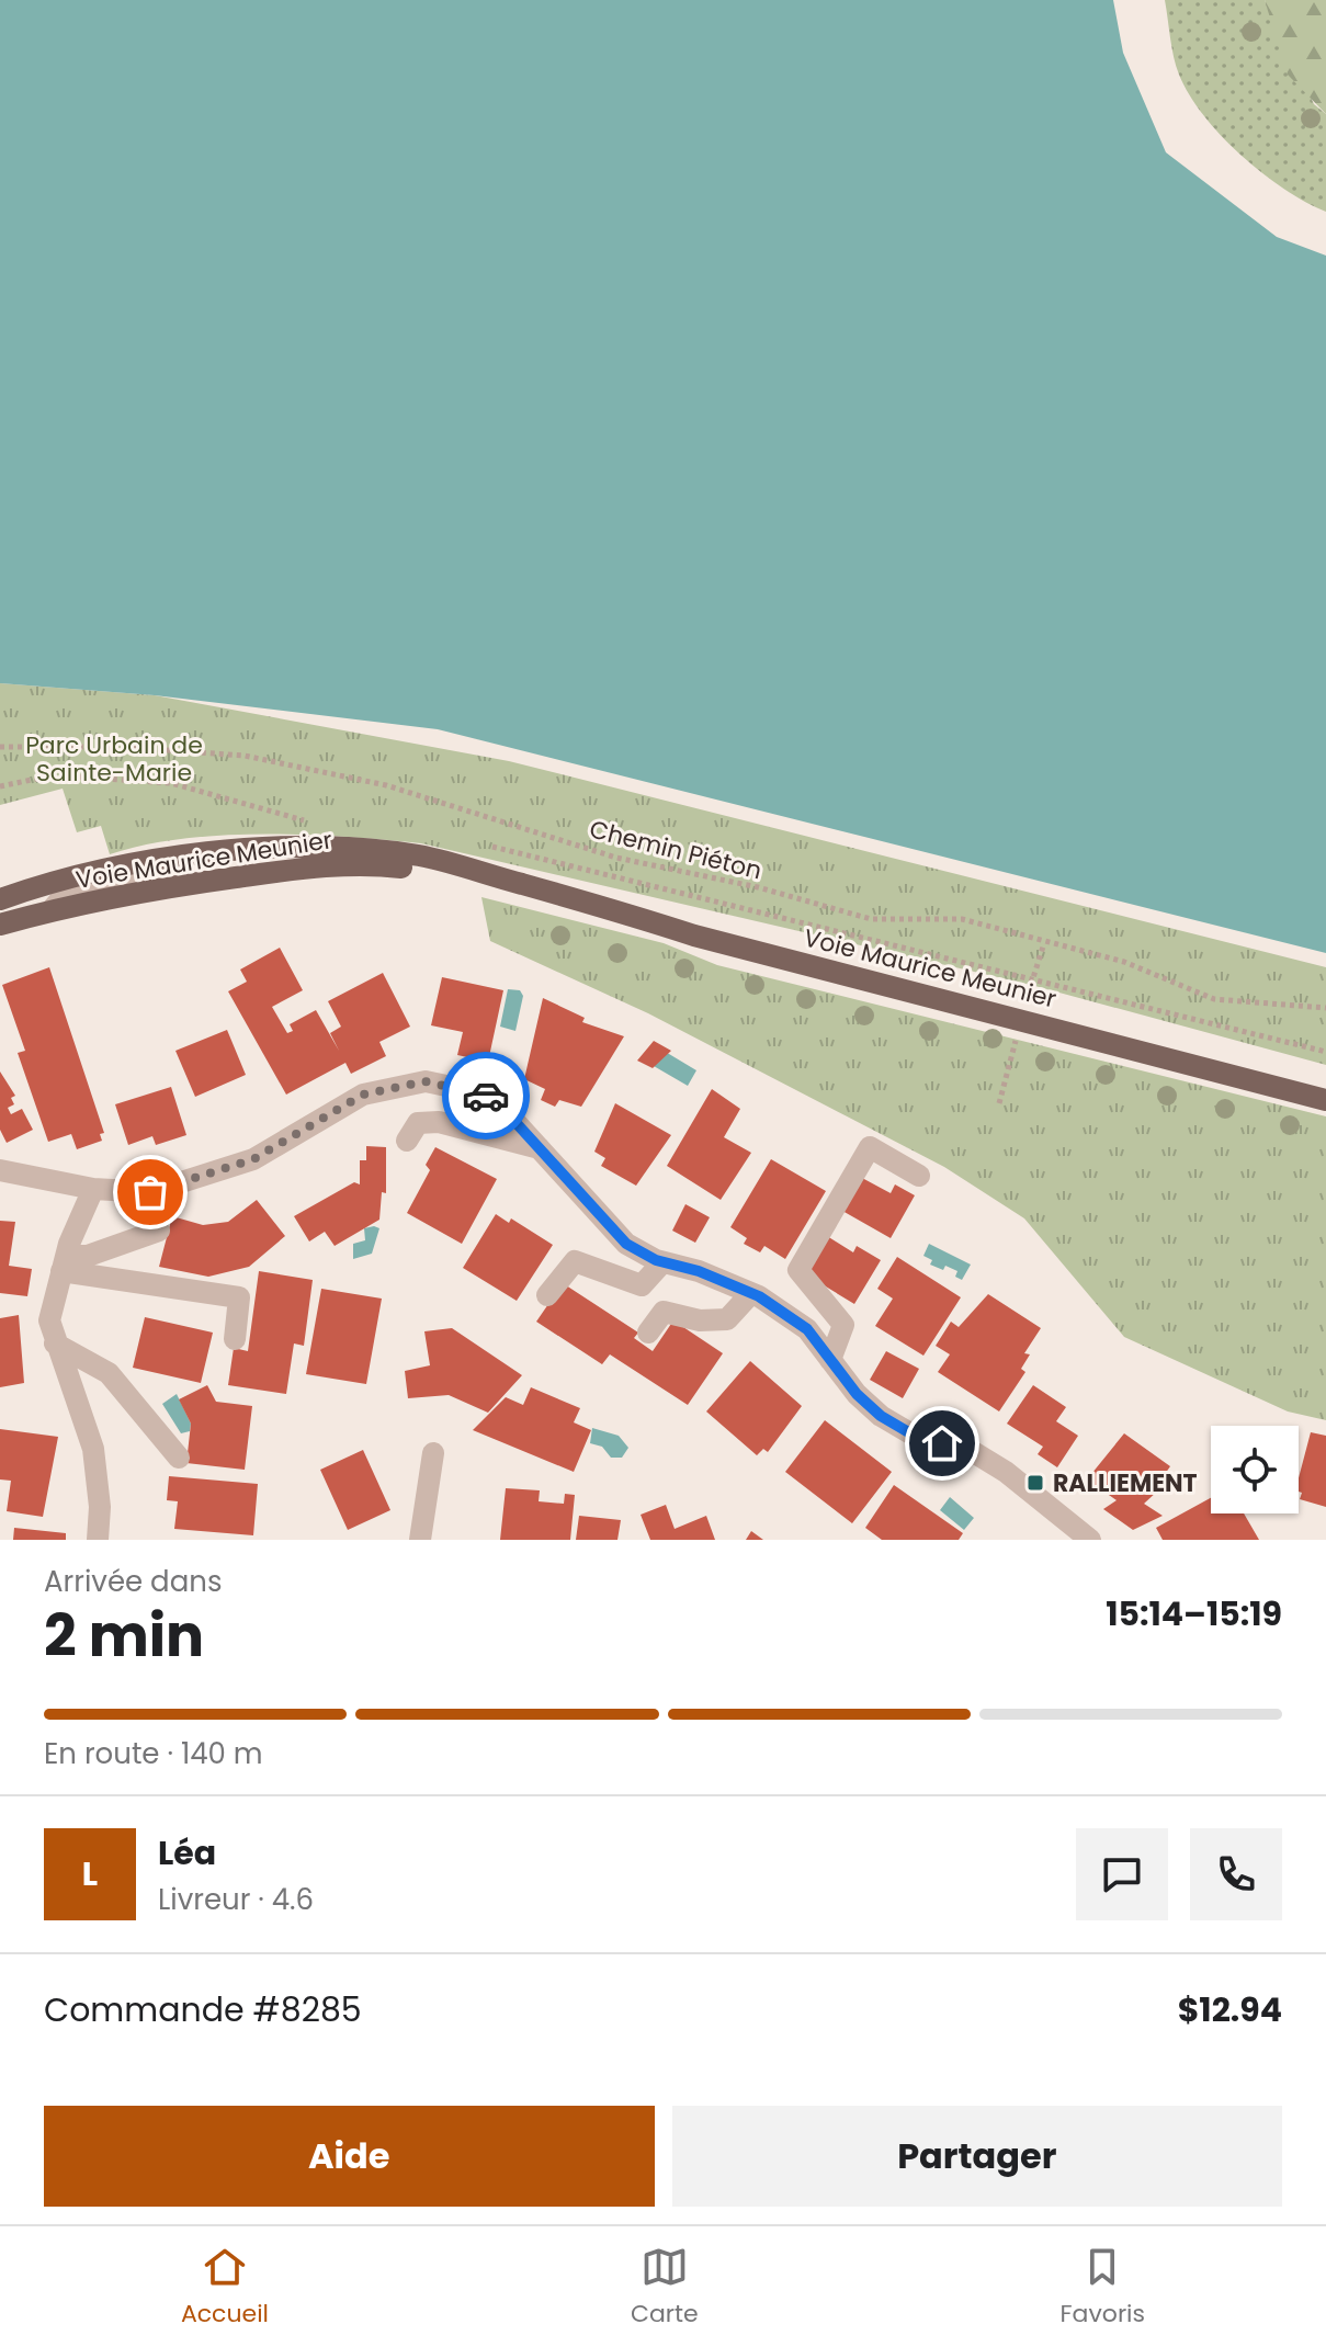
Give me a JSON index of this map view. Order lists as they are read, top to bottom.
{
  "streets": {
    "main road": ["Voie Maurice Meunier"],
    "path": ["Chemin Piéton"]
  },
  "parks": ["Parc Urbain de Sainte-Marie"],
  "places": {
    "transit": ["RALLIEMENT"]
  },
  "page": {
    "heading": ["2 min", "Arrivée dans", "15:14–15:19"],
    "panel": [
      "Léa",
      "Livreur · 4.6",
      "Commande #8285",
      "$12.94"
    ],
    "bar": "En route · 140 m",
    "round": "L",
    "buttons": ["Aide", "Partager"],
    "tabs": ["Accueil", "Carte", "Favoris"]
  }
}
